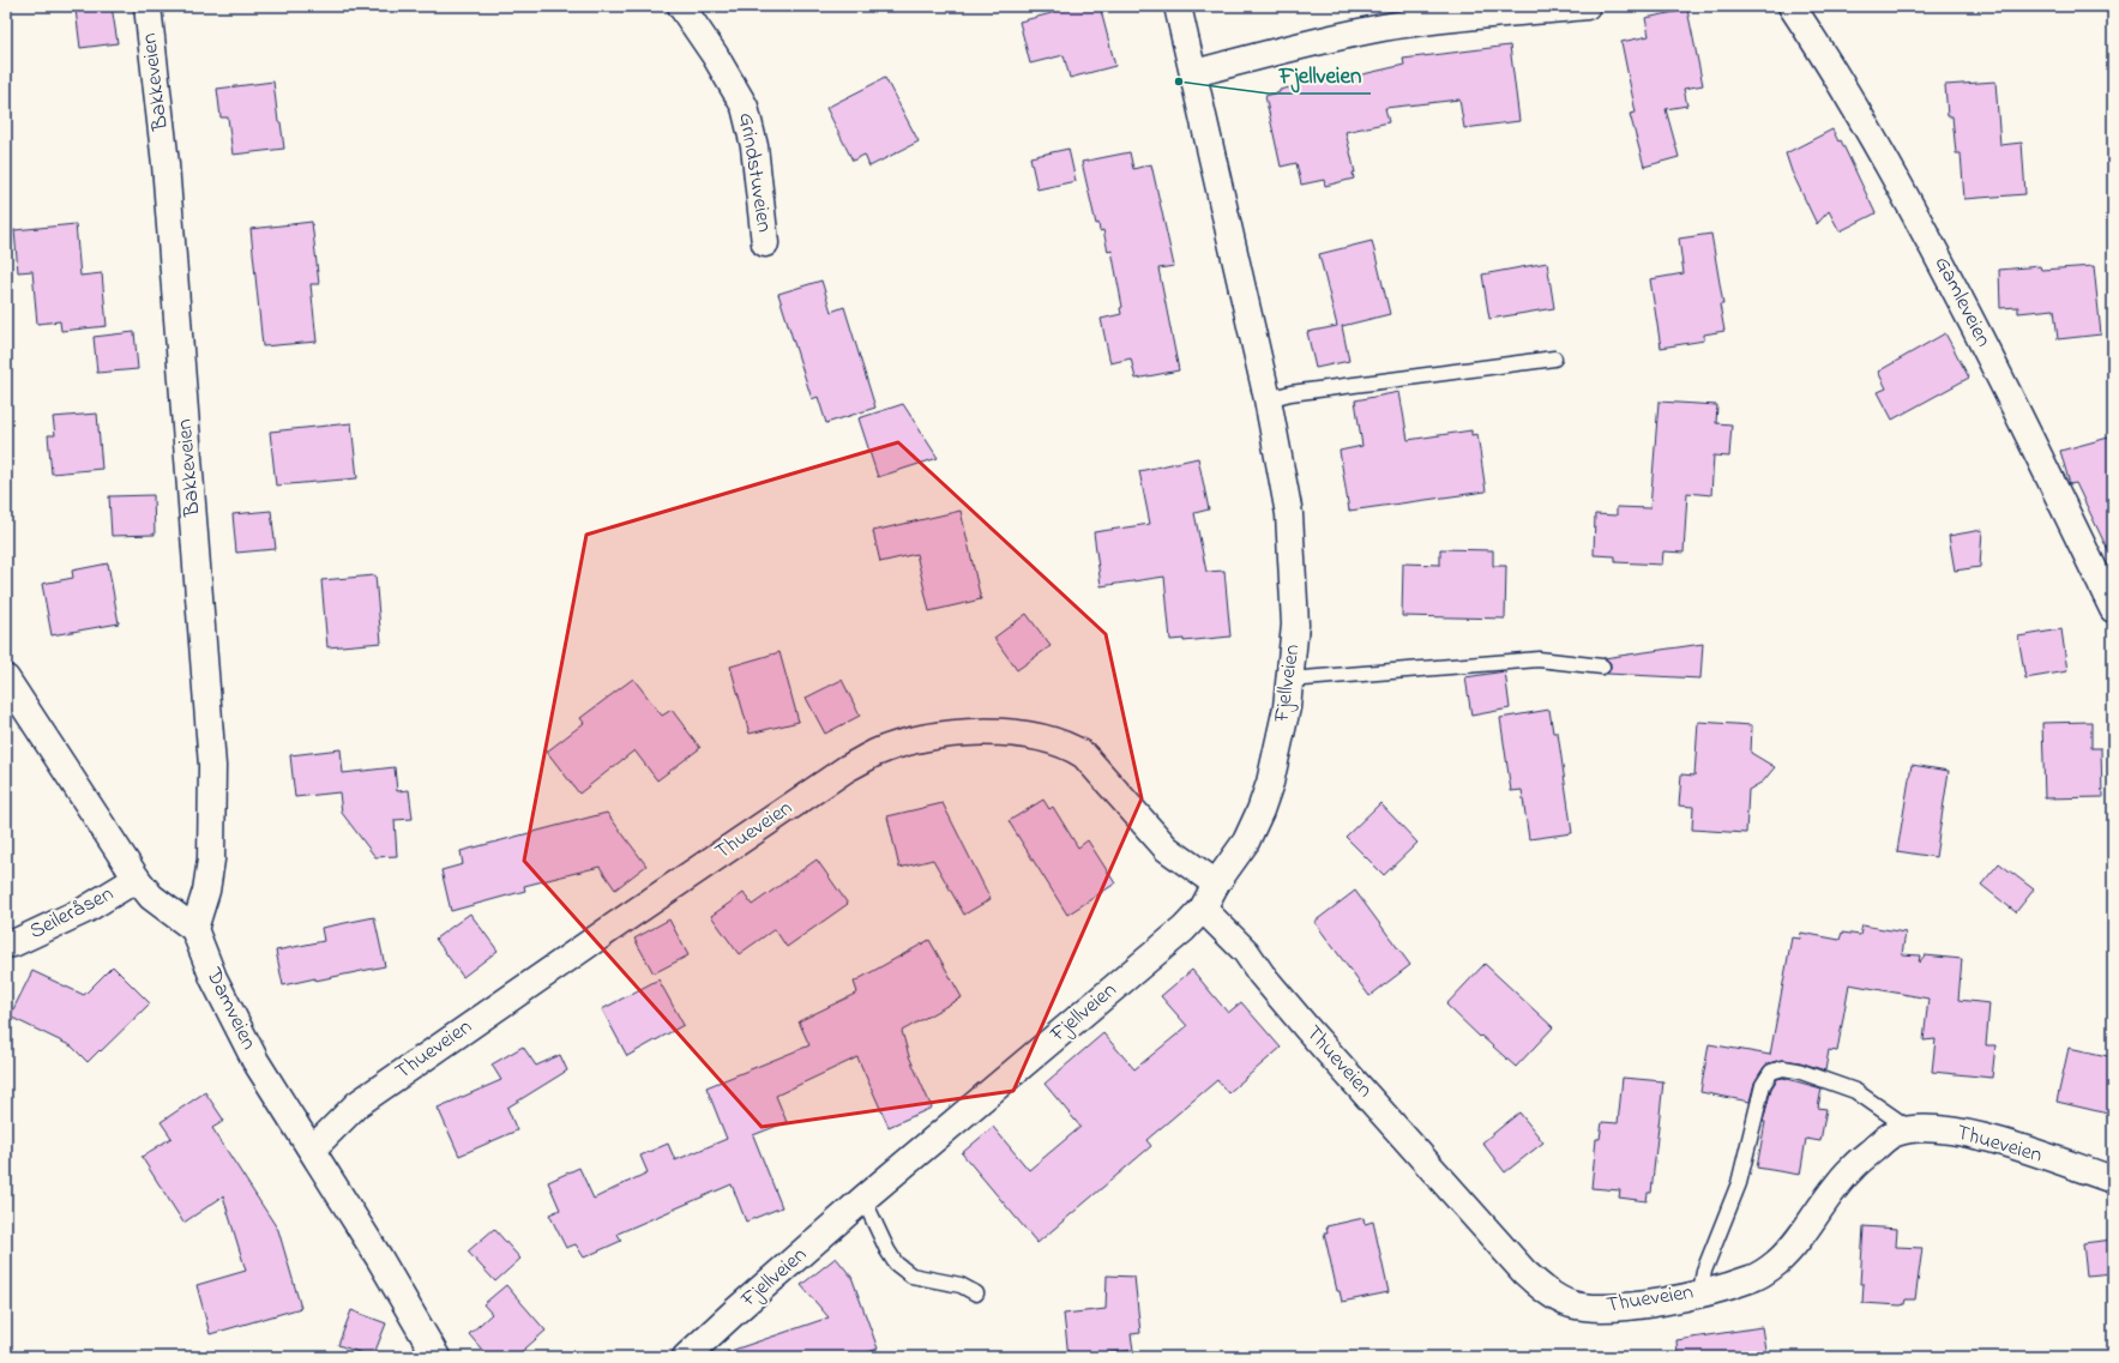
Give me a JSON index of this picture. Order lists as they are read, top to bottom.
{
  "streets": {
    "street": [
      "Bakkeveien",
      "Grindstuveien",
      "Gamleveien",
      "Fjellveien",
      "Thueveien",
      "Seileråsen",
      "Damveien"
    ]
  },
  "crossings": [
    ["Bakkeveien", "Damveien"],
    ["Fjellveien", "Thueveien"],
    ["Thueveien", "Damveien"]
  ],
  "places": ["Fjellveien"]
}
